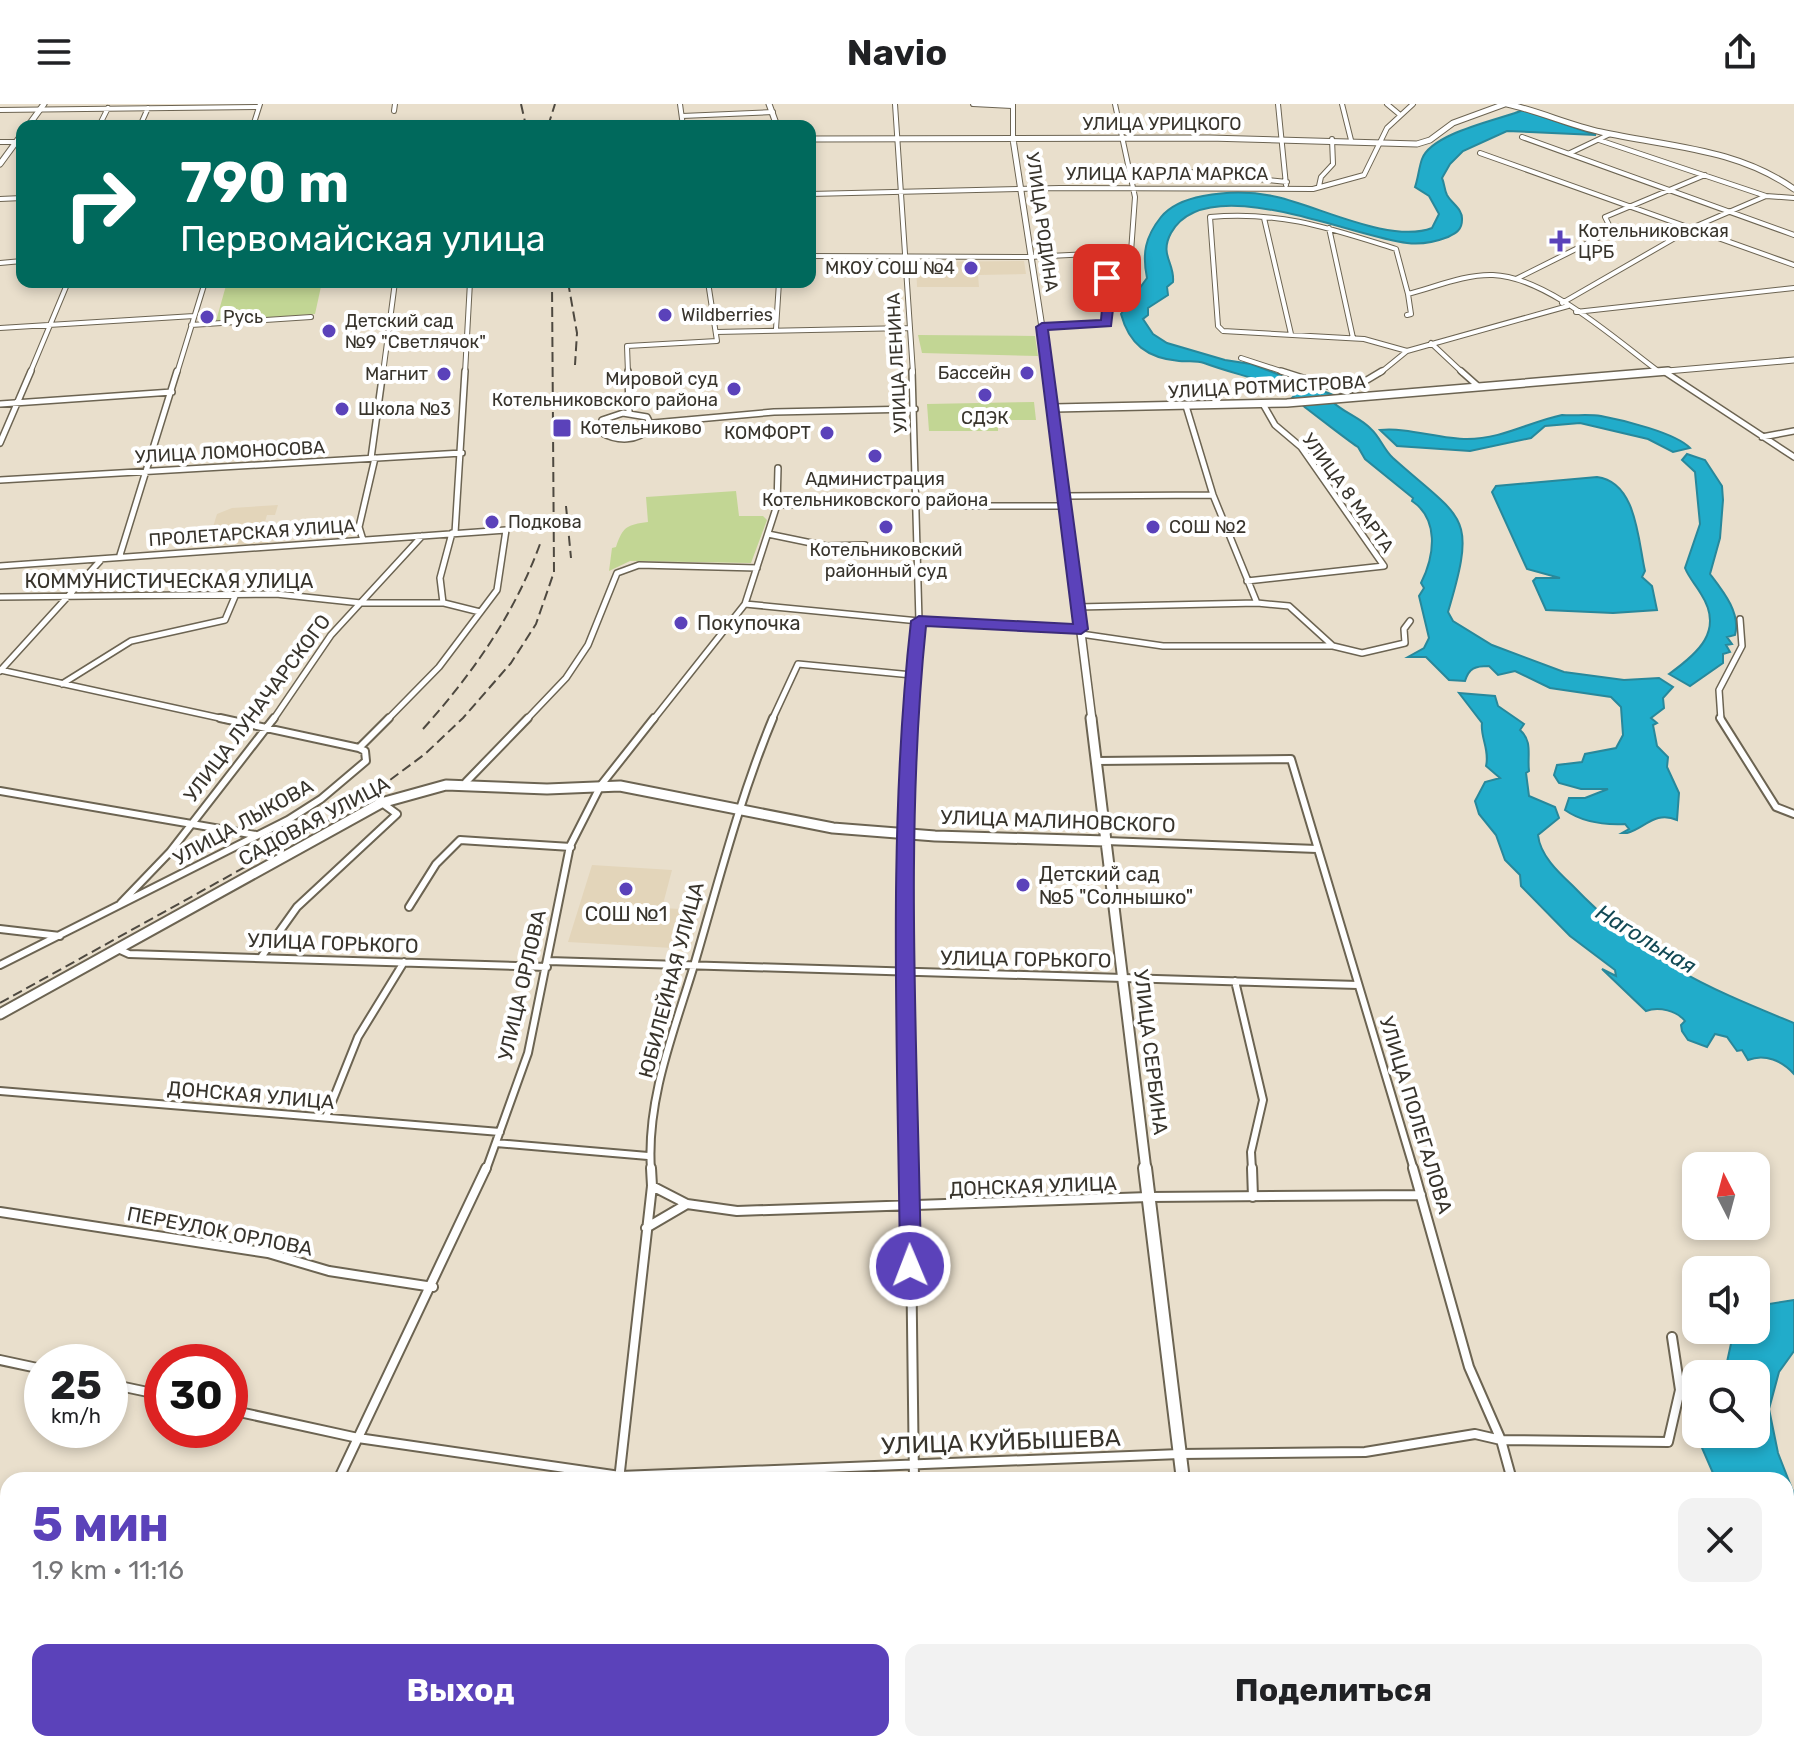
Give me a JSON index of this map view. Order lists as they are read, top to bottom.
{
  "streets": {
    "street": [
      "УЛИЦА УРИЦКОГО",
      "УЛИЦА КАРЛА МАРКСА",
      "УЛИЦА РОДИНА",
      "УЛИЦА ЛЕНИНА",
      "УЛИЦА РОТМИСТРОВА",
      "УЛИЦА ЛОМОНОСОВА",
      "УЛИЦА 8 МАРТА",
      "ПРОЛЕТАРСКАЯ УЛИЦА",
      "КОММУНИСТИЧЕСКАЯ УЛИЦА",
      "УЛИЦА ЛУНАЧАРСКОГО",
      "САДОВАЯ УЛИЦА",
      "УЛИЦА МАЛИНОВСКОГО",
      "УЛИЦА ЛЫКОВА",
      "УЛИЦА ГОРЬКОГО",
      "ЮБИЛЕЙНАЯ УЛИЦА",
      "УЛИЦА ОРЛОВА",
      "УЛИЦА СЕРБИНА",
      "ДОНСКАЯ УЛИЦА",
      "УЛИЦА ПОЛЕГАЛОВА",
      "ПЕРЕУЛОК ОРЛОВА",
      "УЛИЦА КУЙБЫШЕВА"
    ]
  },
  "crossings": [
    ["УЛИЦА УРИЦКОГО", "УЛИЦА КАРЛА МАРКСА"],
    ["УЛИЦА УРИЦКОГО", "УЛИЦА РОДИНА"],
    ["УЛИЦА УРИЦКОГО", "УЛИЦА ЛЕНИНА"],
    ["УЛИЦА КАРЛА МАРКСА", "УЛИЦА РОДИНА"],
    ["УЛИЦА КАРЛА МАРКСА", "УЛИЦА ЛЕНИНА"],
    ["УЛИЦА РОДИНА", "УЛИЦА РОТМИСТРОВА"],
    ["УЛИЦА РОДИНА", "УЛИЦА СЕРБИНА"],
    ["УЛИЦА ЛЕНИНА", "УЛИЦА МАЛИНОВСКОГО"],
    ["УЛИЦА ЛЕНИНА", "УЛИЦА ГОРЬКОГО"],
    ["УЛИЦА ЛЕНИНА", "ЮБИЛЕЙНАЯ УЛИЦА"],
    ["УЛИЦА ЛЕНИНА", "ДОНСКАЯ УЛИЦА"],
    ["УЛИЦА ЛЕНИНА", "УЛИЦА КУЙБЫШЕВА"],
    ["УЛИЦА РОТМИСТРОВА", "УЛИЦА 8 МАРТА"],
    ["ПРОЛЕТАРСКАЯ УЛИЦА", "УЛИЦА ЛУНАЧАРСКОГО"],
    ["ПРОЛЕТАРСКАЯ УЛИЦА", "УЛИЦА ЛЫКОВА"],
    ["КОММУНИСТИЧЕСКАЯ УЛИЦА", "УЛИЦА ЛУНАЧАРСКОГО"],
    ["КОММУНИСТИЧЕСКАЯ УЛИЦА", "УЛИЦА ЛЫКОВА"],
    ["УЛИЦА ЛУНАЧАРСКОГО", "УЛИЦА ЛЫКОВА"],
    ["САДОВАЯ УЛИЦА", "УЛИЦА МАЛИНОВСКОГО"],
    ["САДОВАЯ УЛИЦА", "УЛИЦА ГОРЬКОГО"],
    ["УЛИЦА МАЛИНОВСКОГО", "ЮБИЛЕЙНАЯ УЛИЦА"],
    ["УЛИЦА МАЛИНОВСКОГО", "УЛИЦА ОРЛОВА"],
    ["УЛИЦА МАЛИНОВСКОГО", "УЛИЦА СЕРБИНА"],
    ["УЛИЦА МАЛИНОВСКОГО", "УЛИЦА ПОЛЕГАЛОВА"],
    ["УЛИЦА ГОРЬКОГО", "ЮБИЛЕЙНАЯ УЛИЦА"],
    ["УЛИЦА ГОРЬКОГО", "УЛИЦА ОРЛОВА"],
    ["УЛИЦА ГОРЬКОГО", "УЛИЦА СЕРБИНА"],
    ["УЛИЦА ГОРЬКОГО", "УЛИЦА ПОЛЕГАЛОВА"],
    ["ЮБИЛЕЙНАЯ УЛИЦА", "ДОНСКАЯ УЛИЦА"],
    ["УЛИЦА ОРЛОВА", "ДОНСКАЯ УЛИЦА"],
    ["УЛИЦА ОРЛОВА", "ПЕРЕУЛОК ОРЛОВА"],
    ["УЛИЦА ОРЛОВА", "УЛИЦА КУЙБЫШЕВА"],
    ["УЛИЦА СЕРБИНА", "ДОНСКАЯ УЛИЦА"],
    ["УЛИЦА СЕРБИНА", "УЛИЦА ПОЛЕГАЛОВА"],
    ["УЛИЦА СЕРБИНА", "УЛИЦА КУЙБЫШЕВА"],
    ["ДОНСКАЯ УЛИЦА", "УЛИЦА ПОЛЕГАЛОВА"],
    ["УЛИЦА ПОЛЕГАЛОВА", "УЛИЦА КУЙБЫШЕВА"]
  ],
  "water": ["Нагольная"],
  "places": {
    "health": ["Котельниковская ЦРБ"],
    "other": [
      "МКОУ СОШ №4",
      "Wildberries",
      "Русь",
      "Детский сад №9 \"Светлячок\"",
      "Бассейн",
      "Магнит",
      "Мировой суд Котельниковского района",
      "СДЭК",
      "Школа №3",
      "КОМФОРТ",
      "Администрация Котельниковского района",
      "Подкова",
      "Котельниковский районный суд",
      "СОШ №2",
      "Покупочка",
      "Детский сад №5 \"Солнышко\"",
      "СОШ №1"
    ],
    "transit": ["Котельниково"]
  },
  "north": "top",
  "page": {
    "header": "Navio",
    "turn": ["790 m", "Первомайская улица"],
    "speed": "25 km/h",
    "limit": "30",
    "heading": ["5 мин", "1.9 km · 11:16"],
    "buttons": ["Выход", "Поделиться"]
  }
}
